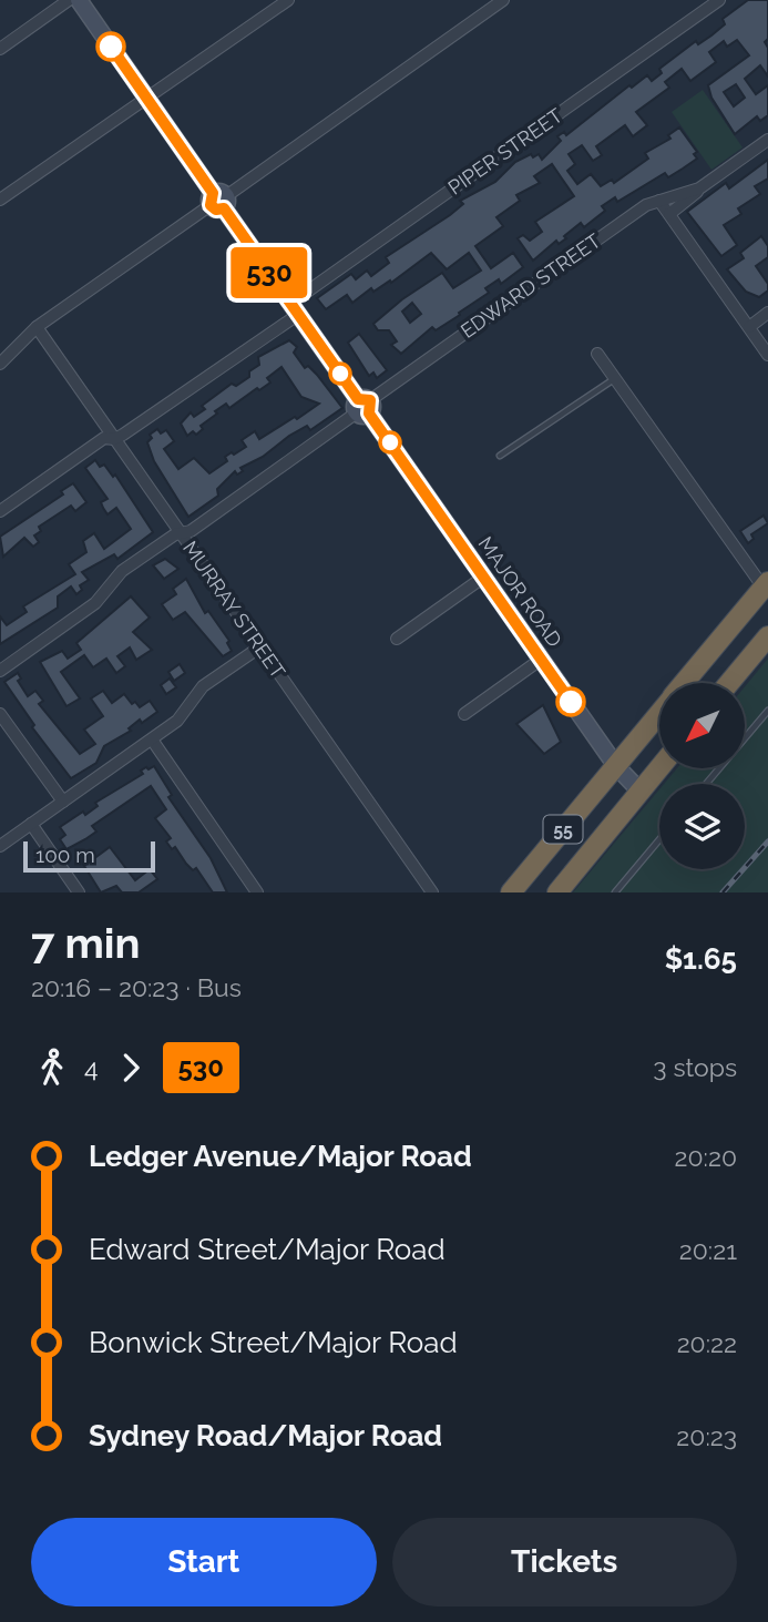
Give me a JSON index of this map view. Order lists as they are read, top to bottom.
{
  "streets": {
    "highway": ["55"],
    "street": [
      "PIPER STREET",
      "EDWARD STREET",
      "MAJOR ROAD",
      "MURRAY STREET"
    ]
  },
  "crossings": [
    ["PIPER STREET", "MAJOR ROAD"],
    ["PIPER STREET", "MURRAY STREET"],
    ["EDWARD STREET", "MAJOR ROAD"],
    ["EDWARD STREET", "MURRAY STREET"],
    ["MAJOR ROAD", "55"]
  ],
  "lines": ["bus line 530"],
  "scale_bar": "100 m",
  "north": "bottom left",
  "page": {
    "on_map": "530",
    "scale": "100 m",
    "heading": ["7 min", "20:16 – 20:23 · Bus", "$1.65"],
    "legs": ["4", "530", "3 stops"],
    "list": [
      {
        "name": "Ledger Avenue/Major Road",
        "value": "20:20"
      },
      {
        "name": "Edward Street/Major Road",
        "value": "20:21"
      },
      {
        "name": "Bonwick Street/Major Road",
        "value": "20:22"
      },
      {
        "name": "Sydney Road/Major Road",
        "value": "20:23"
      }
    ],
    "buttons": ["Start", "Tickets"]
  }
}
